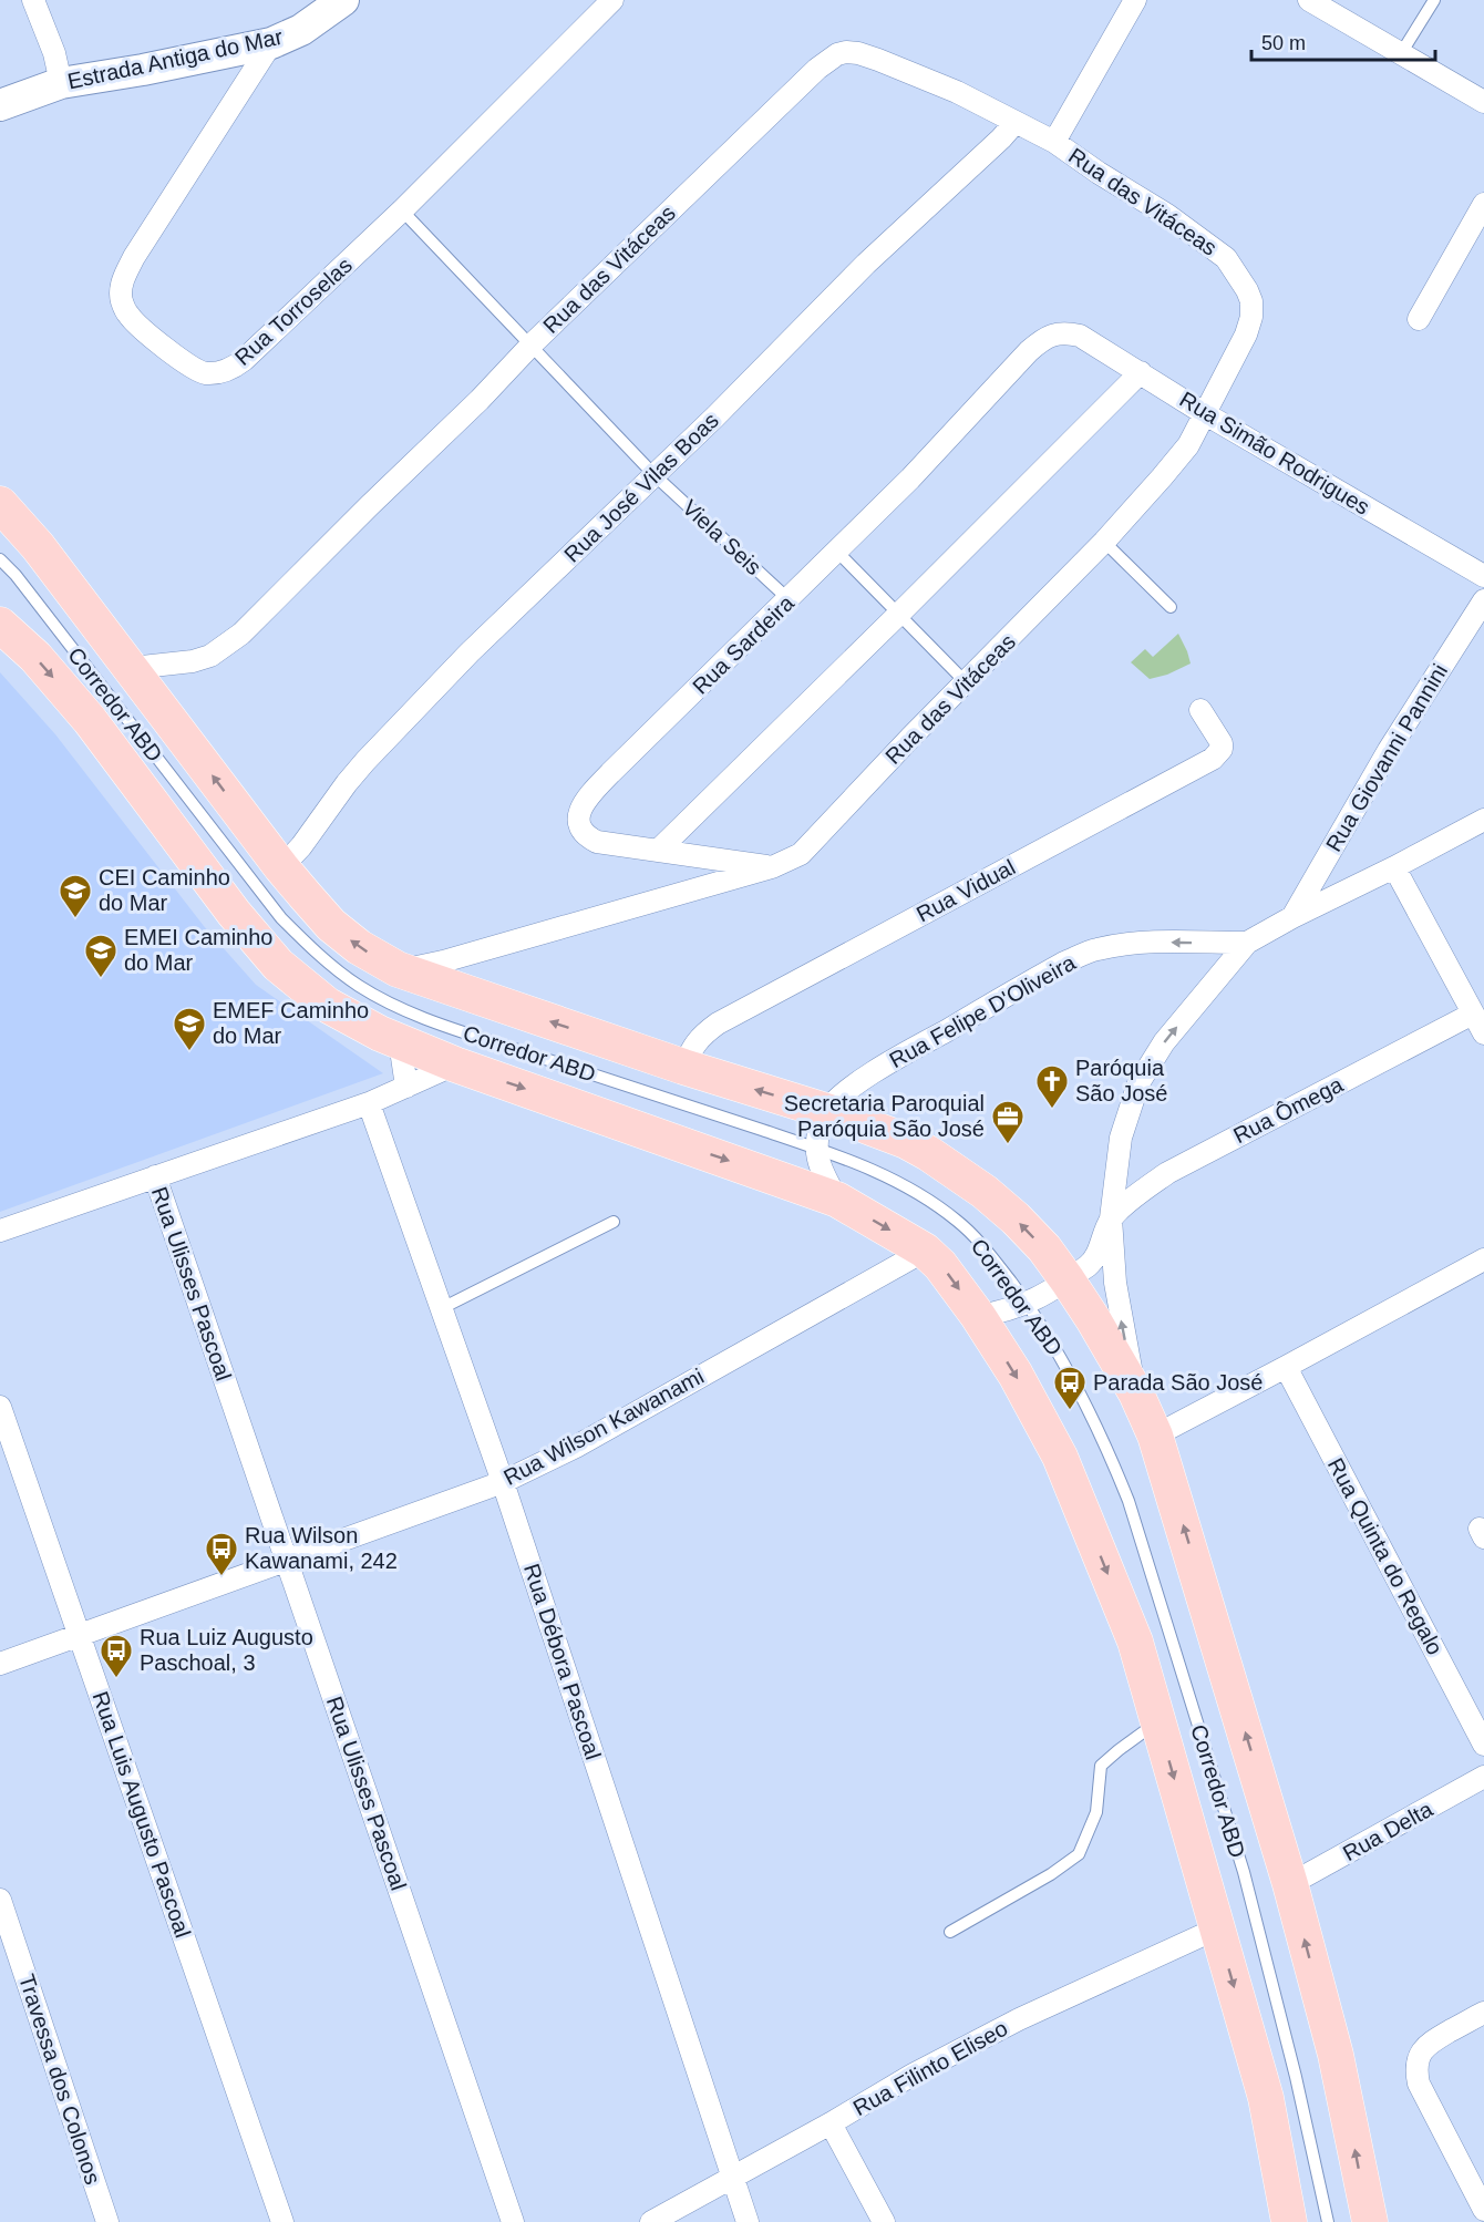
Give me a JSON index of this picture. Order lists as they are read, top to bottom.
{
  "streets": {
    "street": [
      "Estrada Antiga do Mar",
      "Rua das Vitáceas",
      "Rua Torroselas",
      "Rua Simão Rodrigues",
      "Rua José Vilas Boas",
      "Rua Sardeira",
      "Rua Giovanni Pannini",
      "Rua Vidual",
      "Rua Felipe D'Oliveira",
      "Rua Ômega",
      "Rua Ulisses Pascoal",
      "Rua Wilson Kawanami",
      "Rua Quinta do Regalo",
      "Rua Débora Pascoal",
      "Rua Luis Augusto Pascoal",
      "Rua Delta",
      "Rua Filinto Eliseo",
      "Travessa dos Colonos"
    ],
    "lane": ["Viela Seis", "Corredor ABD"]
  },
  "crossings": [
    ["Estrada Antiga do Mar", "Rua Torroselas"],
    ["Rua das Vitáceas", "Rua Simão Rodrigues"],
    ["Rua das Vitáceas", "Rua José Vilas Boas"],
    ["Rua das Vitáceas", "Viela Seis"],
    ["Rua das Vitáceas", "Rua Sardeira"],
    ["Rua Torroselas", "Viela Seis"],
    ["Rua Simão Rodrigues", "Rua Sardeira"],
    ["Rua José Vilas Boas", "Viela Seis"],
    ["Viela Seis", "Rua Sardeira"],
    ["Corredor ABD", "Rua Felipe D'Oliveira"],
    ["Rua Ulisses Pascoal", "Rua Wilson Kawanami"],
    ["Rua Wilson Kawanami", "Rua Débora Pascoal"],
    ["Rua Wilson Kawanami", "Rua Luis Augusto Pascoal"],
    ["Rua Débora Pascoal", "Rua Filinto Eliseo"]
  ],
  "one_way": ["Rua Felipe D'Oliveira"],
  "places": {
    "school or university": ["CEI Caminho do Mar", "EMEI Caminho do Mar", "EMEF Caminho do Mar"],
    "church": ["Paróquia São José"],
    "office": ["Secretaria Paroquial Paróquia São José"],
    "bus stop": ["Parada São José", "Rua Wilson Kawanami, 242", "Rua Luiz Augusto Paschoal, 3"]
  },
  "scale_bar": "50 m"
}
